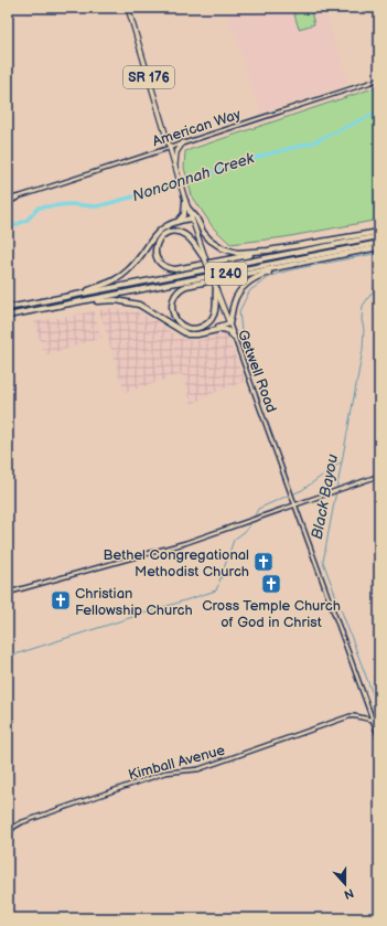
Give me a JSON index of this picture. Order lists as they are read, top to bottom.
{
  "streets": {
    "highway": ["I 240"],
    "main road": [
      "SR 176",
      "American Way",
      "Getwell Road",
      "Kimball Avenue"
    ]
  },
  "crossings": [
    ["American Way", "Getwell Road"],
    ["Getwell Road", "Kimball Avenue"]
  ],
  "water": ["Nonconnah Creek", "Black Bayou"],
  "places": {
    "church": ["Bethel Congregational Methodist Church", "Cross Temple Church of God in Christ", "Christian Fellowship Church"]
  },
  "north": "bottom"
}
